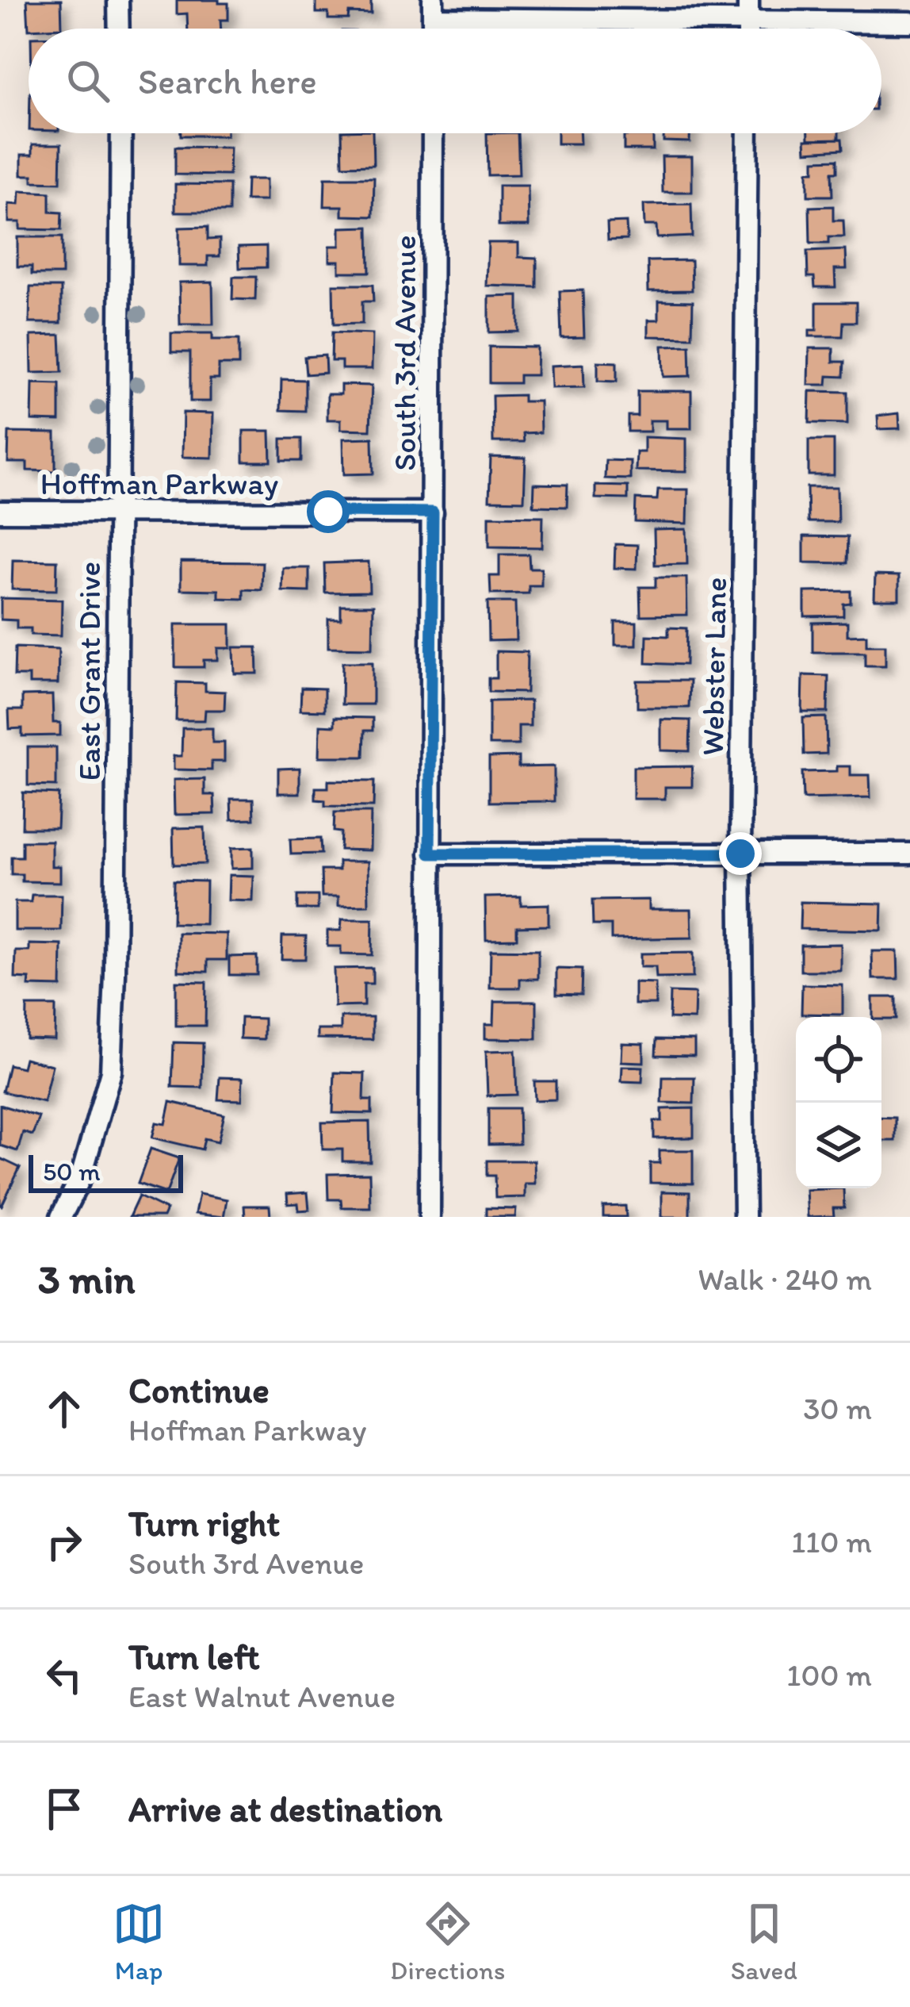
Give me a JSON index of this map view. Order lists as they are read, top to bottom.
{
  "streets": {
    "street": [
      "South 3rd Avenue",
      "Hoffman Parkway",
      "Webster Lane",
      "East Grant Drive"
    ]
  },
  "crossings": [
    ["South 3rd Avenue", "Hoffman Parkway"],
    ["Hoffman Parkway", "East Grant Drive"]
  ],
  "scale_bar": "50 m",
  "page": {
    "search": "Search here",
    "scale": "50 m",
    "heading": ["3 min", "Walk · 240 m"],
    "list": [
      ["Continue", "Hoffman Parkway", "30 m"],
      ["Turn right", "South 3rd Avenue", "110 m"],
      ["Turn left", "East Walnut Avenue", "100 m"],
      "Arrive at destination"
    ],
    "nav": ["Map", "Directions", "Saved"]
  }
}
